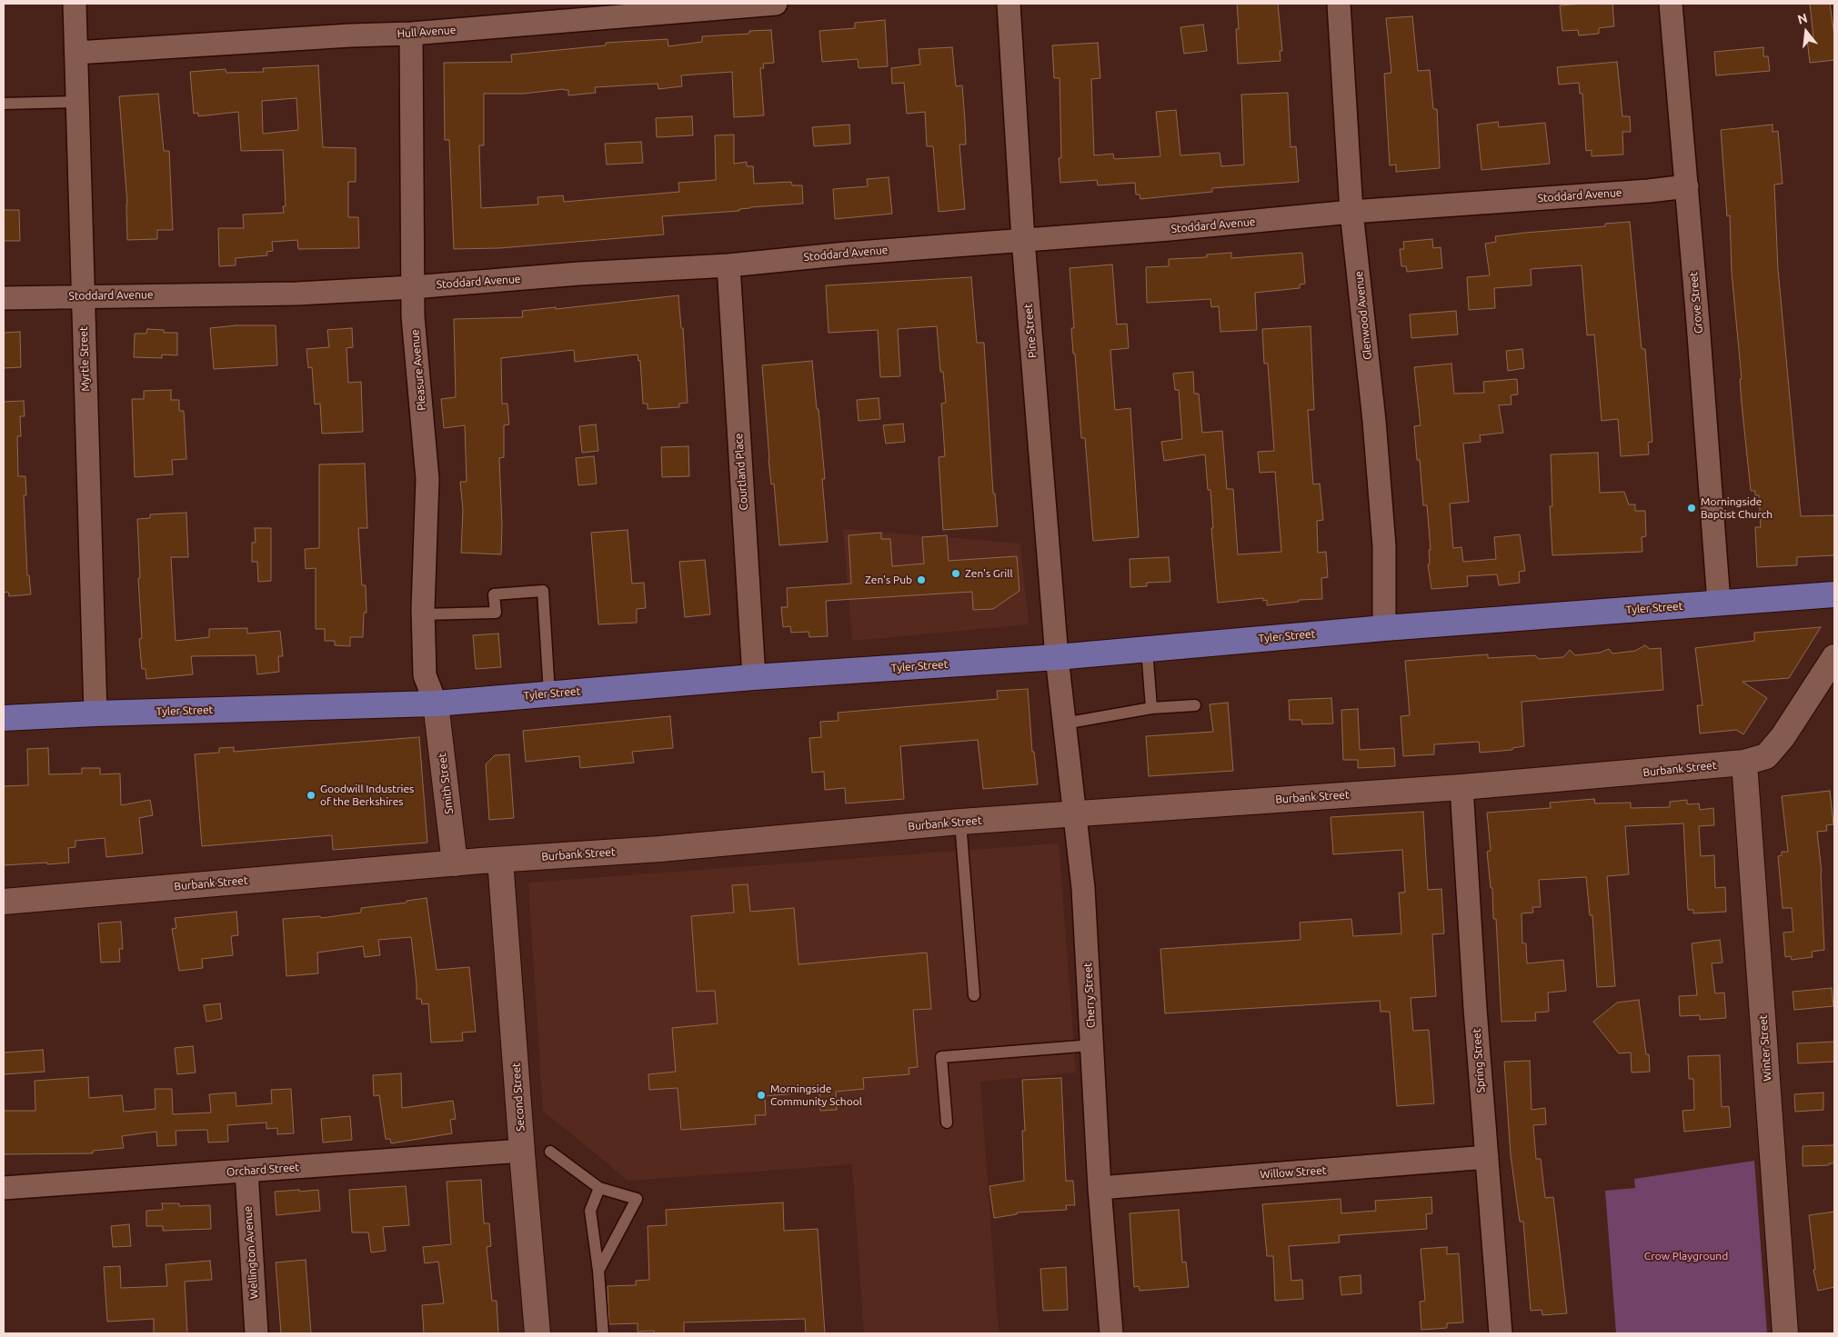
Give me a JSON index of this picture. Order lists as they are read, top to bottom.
{
  "streets": {
    "main road": ["Tyler Street"],
    "street": [
      "Hull Avenue",
      "Stoddard Avenue",
      "Grove Street",
      "Glenwood Avenue",
      "Pine Street",
      "Myrtle Street",
      "Pleasure Avenue",
      "Courtland Place",
      "Burbank Street",
      "Smith Street",
      "Cherry Street",
      "Winter Street",
      "Spring Street",
      "Second Street",
      "Orchard Street",
      "Willow Street",
      "Wellington Avenue"
    ]
  },
  "crossings": [
    ["Hull Avenue", "Myrtle Street"],
    ["Hull Avenue", "Pleasure Avenue"],
    ["Stoddard Avenue", "Grove Street"],
    ["Stoddard Avenue", "Glenwood Avenue"],
    ["Stoddard Avenue", "Pine Street"],
    ["Stoddard Avenue", "Myrtle Street"],
    ["Stoddard Avenue", "Pleasure Avenue"],
    ["Stoddard Avenue", "Courtland Place"],
    ["Grove Street", "Tyler Street"],
    ["Glenwood Avenue", "Tyler Street"],
    ["Pine Street", "Tyler Street"],
    ["Pine Street", "Cherry Street"],
    ["Myrtle Street", "Tyler Street"],
    ["Pleasure Avenue", "Tyler Street"],
    ["Pleasure Avenue", "Smith Street"],
    ["Courtland Place", "Tyler Street"],
    ["Tyler Street", "Smith Street"],
    ["Tyler Street", "Cherry Street"],
    ["Burbank Street", "Smith Street"],
    ["Burbank Street", "Cherry Street"],
    ["Burbank Street", "Winter Street"],
    ["Burbank Street", "Spring Street"],
    ["Burbank Street", "Second Street"],
    ["Cherry Street", "Willow Street"],
    ["Spring Street", "Willow Street"],
    ["Second Street", "Orchard Street"],
    ["Orchard Street", "Wellington Avenue"]
  ],
  "parks": ["Crow Playground"],
  "places": [
    "Morningside Baptist Church",
    "Zen's Grill",
    "Zen's Pub",
    "Goodwill Industries of the Berkshires",
    "Morningside Community School"
  ],
  "north": "top"
}
